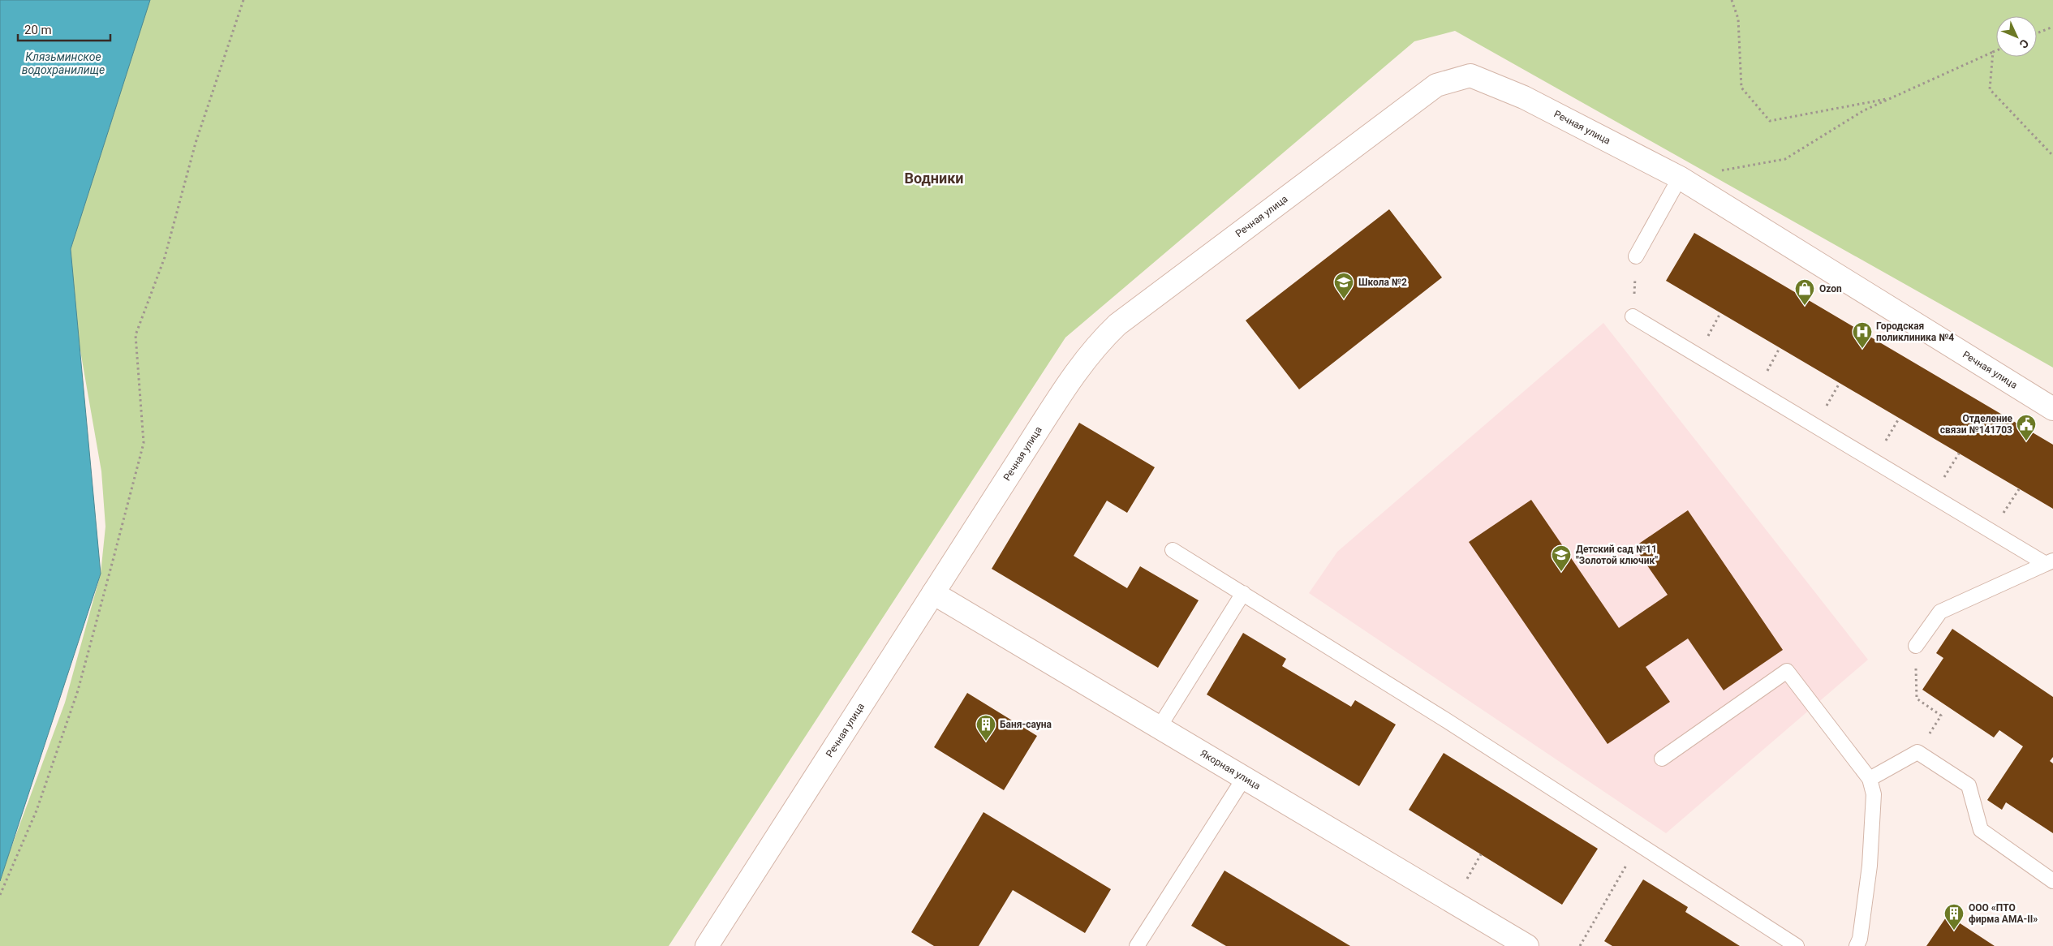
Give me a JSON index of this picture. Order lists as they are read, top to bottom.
{
  "streets": {
    "street": ["Речная улица", "Якорная улица"]
  },
  "crossings": [
    ["Речная улица", "Якорная улица"]
  ],
  "districts": ["Водники"],
  "water": ["Клязьминское водохранилище"],
  "places": {
    "school or university": ["Школа №2", "Детский сад №11 \"Золотой ключик\""],
    "shop": ["Ozon"],
    "hospital": ["Городская поликлиника №4"],
    "public building": ["Отделение связи №141703"],
    "building": ["Баня-сауна", "ООО «ПТО фирма АМА-II»"]
  },
  "scale_bar": "20 m",
  "north": "bottom right"
}
